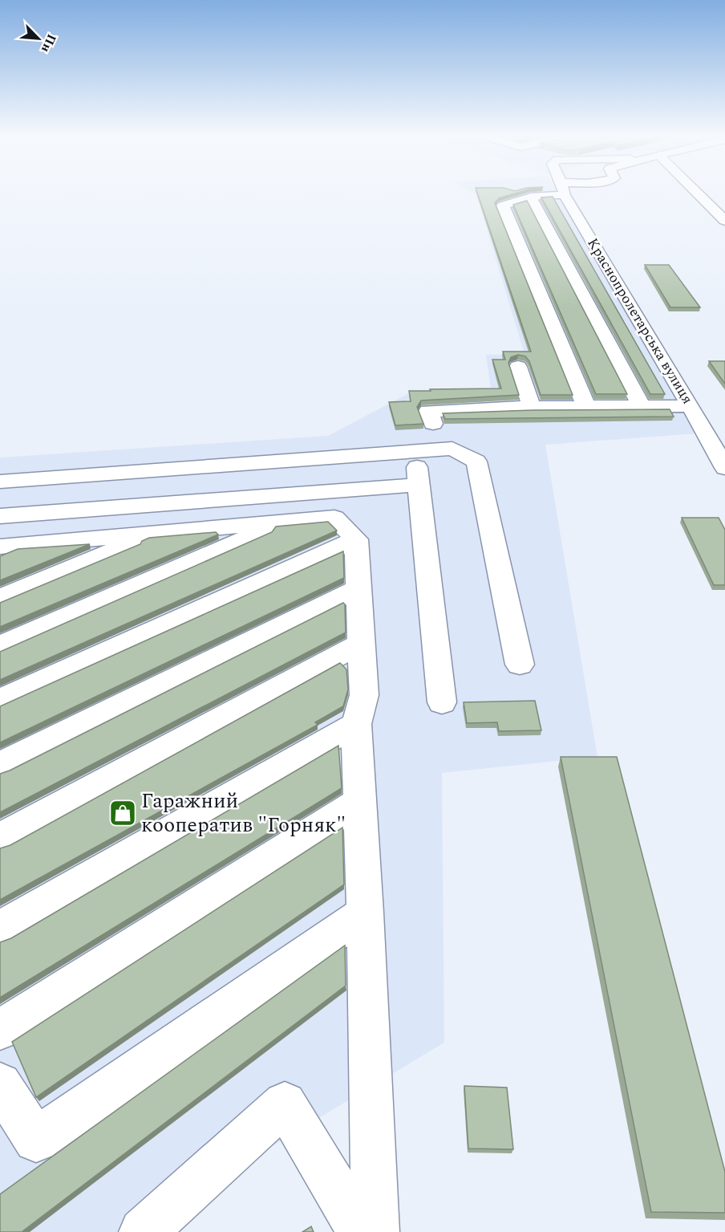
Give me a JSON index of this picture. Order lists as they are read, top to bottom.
{
  "streets": {
    "street": ["Краснопролетарська вулиця"]
  },
  "places": {
    "shop": ["Гаражний кооператив \"Горняк\""]
  },
  "north": "bottom right"
}
